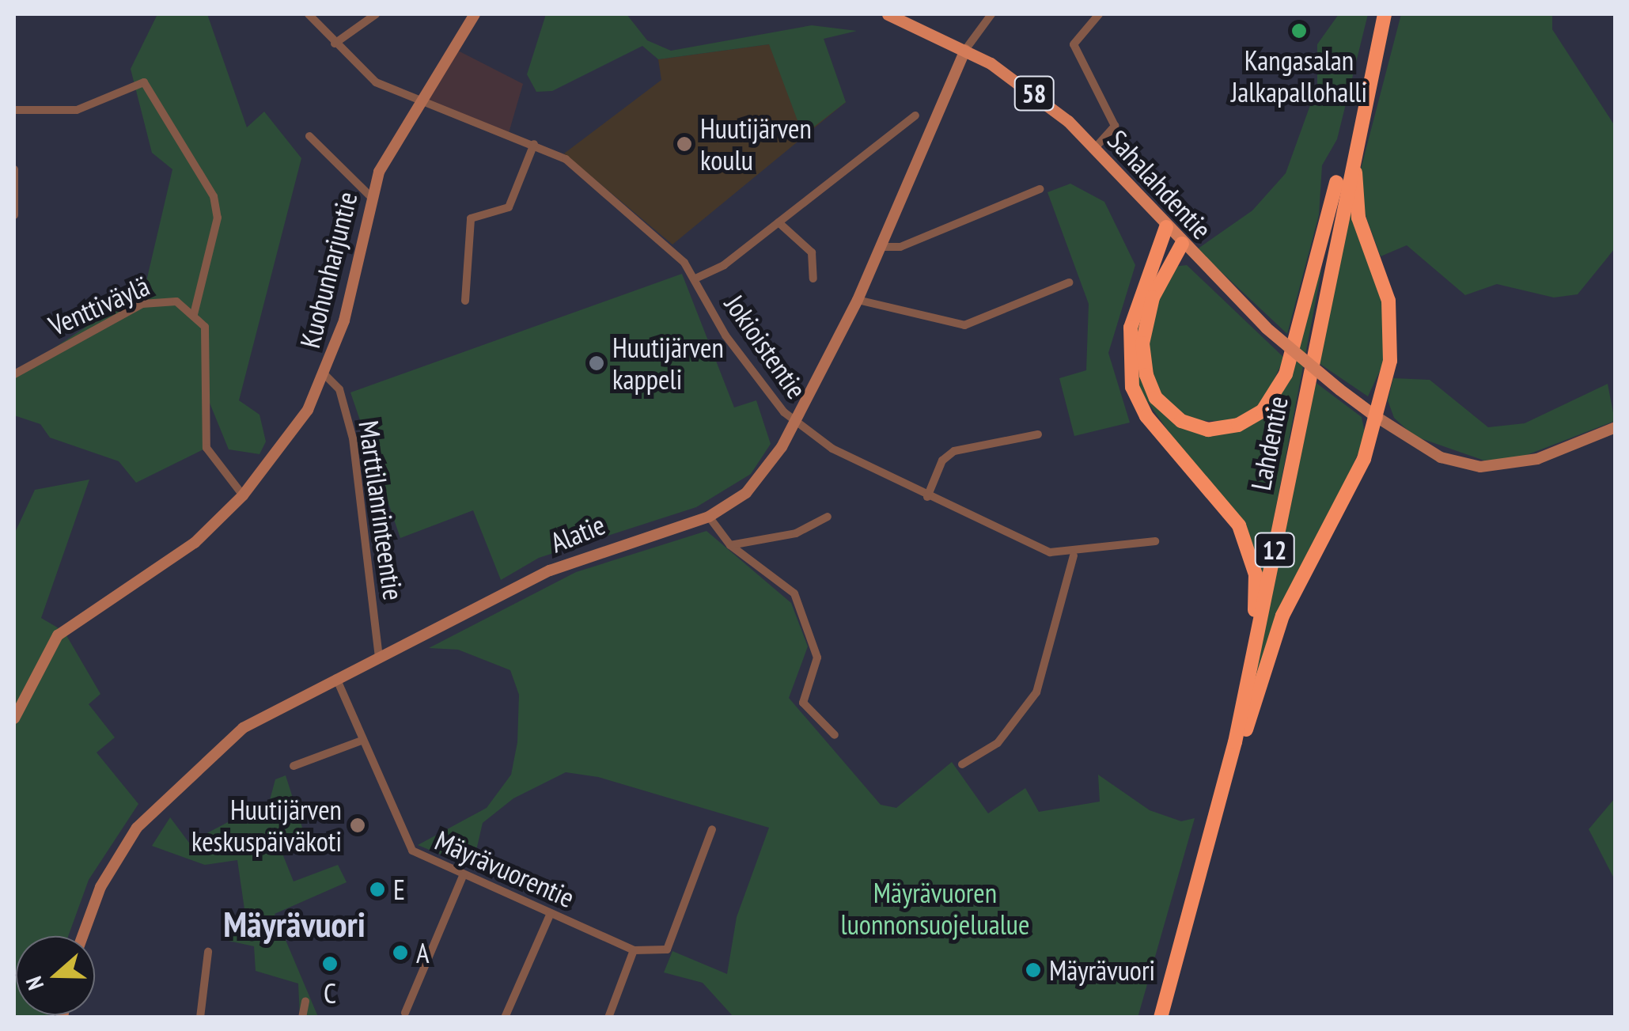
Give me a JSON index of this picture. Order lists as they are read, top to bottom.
{
  "streets": {
    "highway": ["Lahdentie", "12"],
    "main road": ["58", "Sahalahdentie"],
    "street": [
      "Kuohunharjuntie",
      "Venttiväylä",
      "Jokioistentie",
      "Marttilanrinteentie",
      "Alatie",
      "Mäyrävuorentie"
    ]
  },
  "crossings": [
    ["Sahalahdentie", "Alatie"],
    ["Kuohunharjuntie", "Jokioistentie"],
    ["Kuohunharjuntie", "Marttilanrinteentie"],
    ["Jokioistentie", "Alatie"],
    ["Marttilanrinteentie", "Alatie"],
    ["Alatie", "Mäyrävuorentie"]
  ],
  "districts": ["Mäyrävuori"],
  "parks": ["Mäyrävuoren luonnonsuojelualue"],
  "places": [
    "Kangasalan Jalkapallohalli",
    "Huutijärven koulu",
    "Huutijärven kappeli",
    "Huutijärven keskuspäiväkoti",
    "E",
    "A",
    "C",
    "Mäyrävuori"
  ],
  "north": "left"
}
